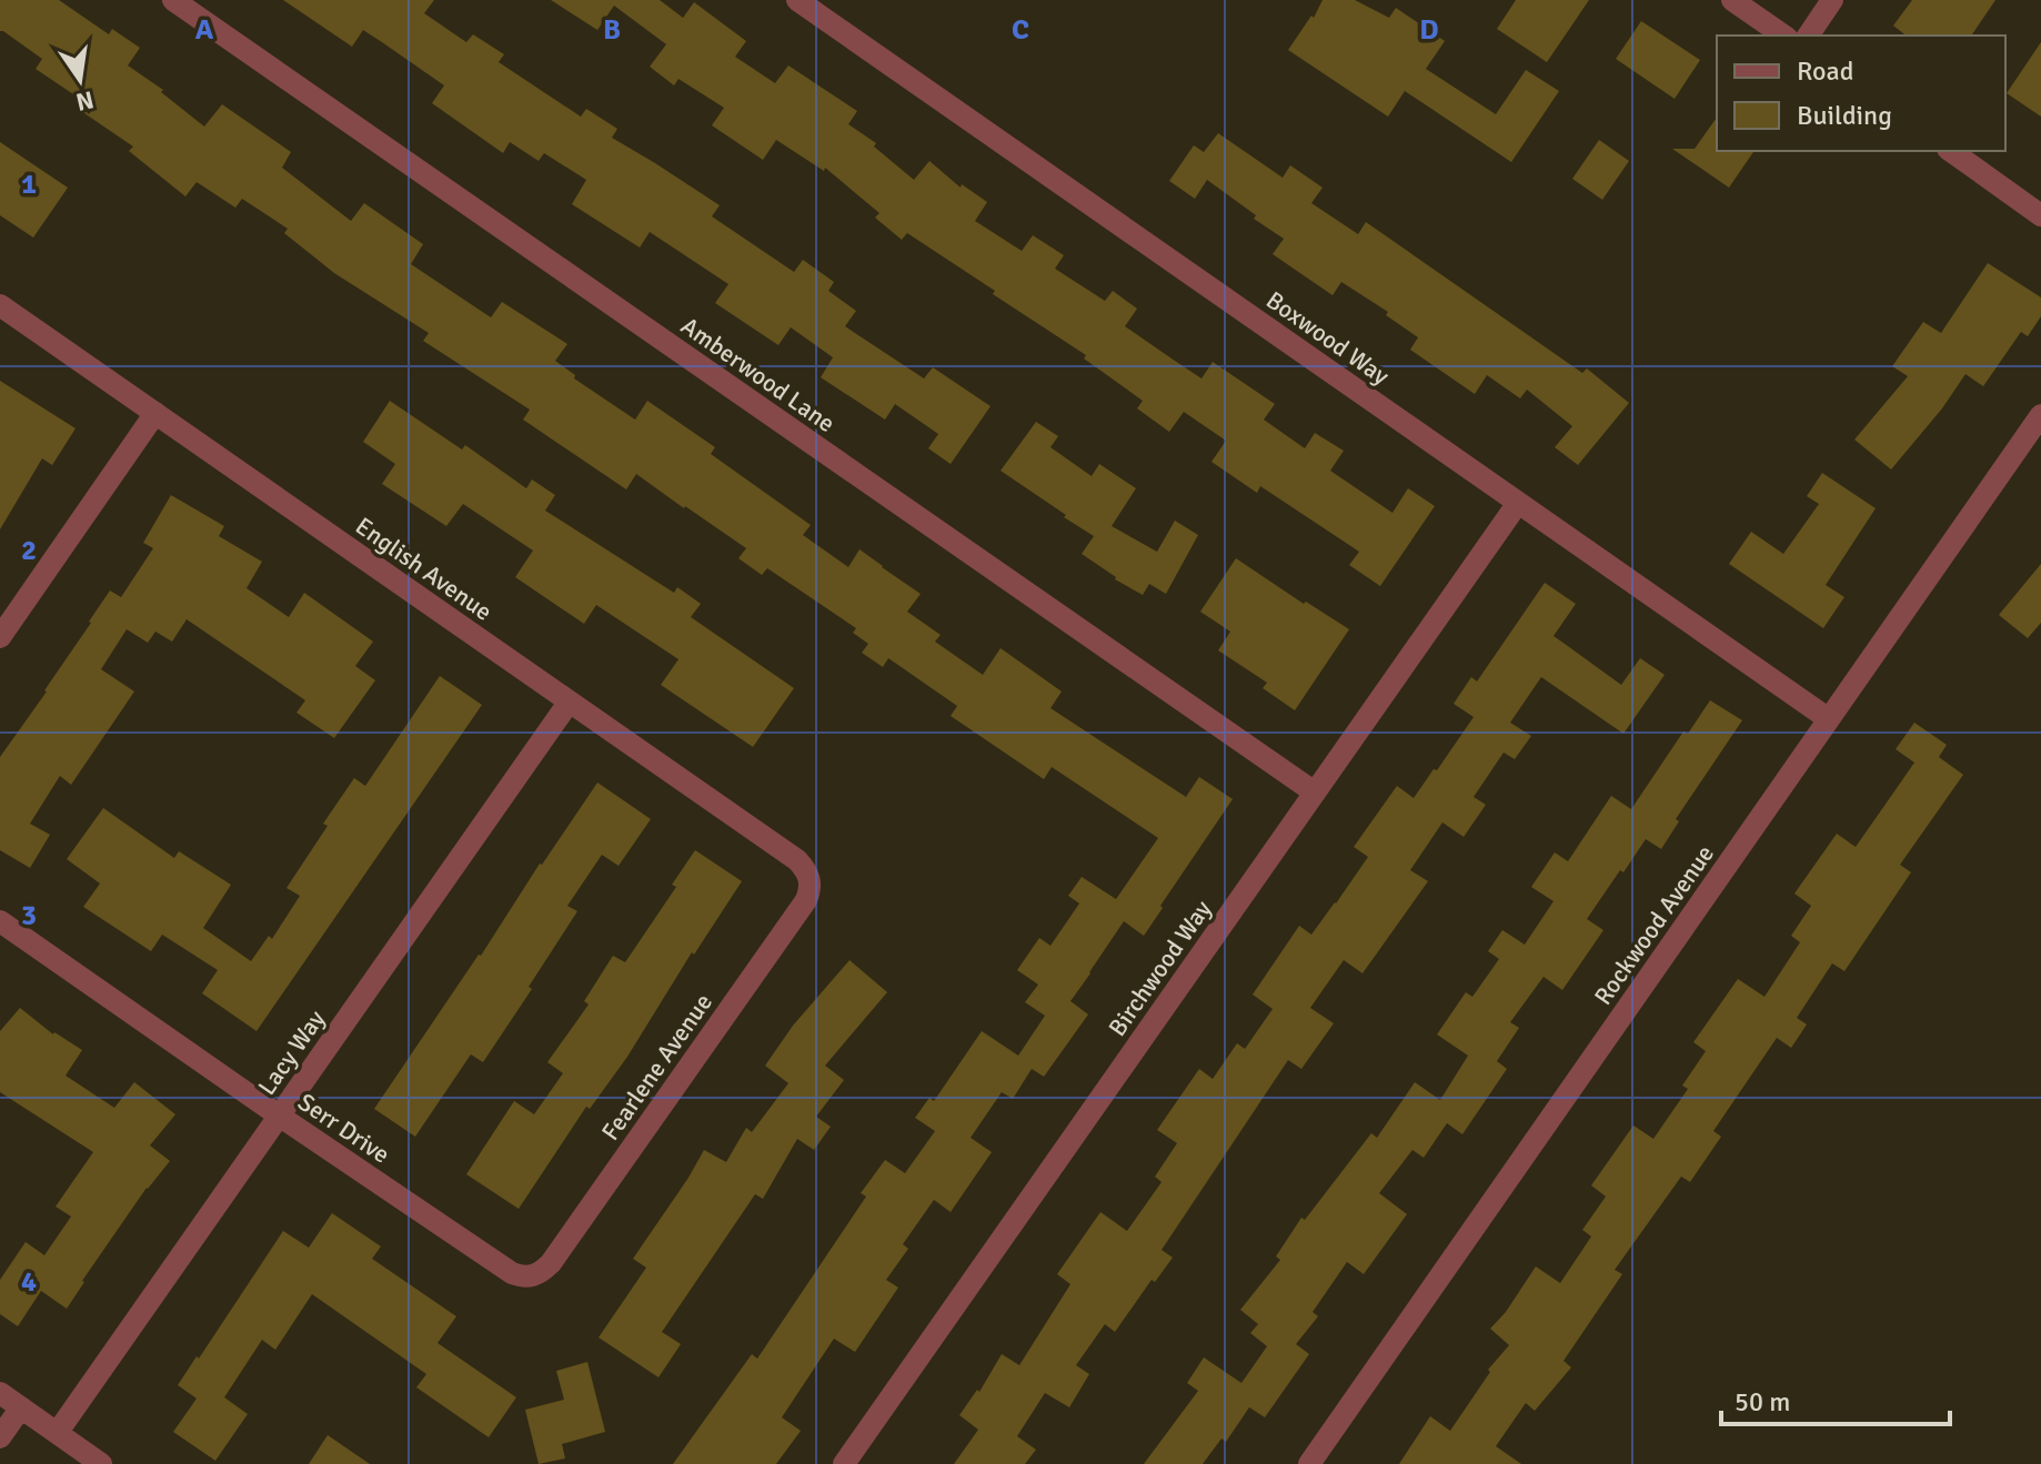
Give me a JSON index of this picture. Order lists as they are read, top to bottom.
{
  "streets": {
    "street": [
      "Boxwood Way",
      "Amberwood Lane",
      "English Avenue",
      "Rockwood Avenue",
      "Birchwood Way",
      "Lacy Way",
      "Fearlene Avenue",
      "Serr Drive"
    ]
  },
  "crossings": [
    ["Boxwood Way", "Rockwood Avenue"],
    ["Boxwood Way", "Birchwood Way"],
    ["Amberwood Lane", "Birchwood Way"],
    ["English Avenue", "Lacy Way"],
    ["English Avenue", "Fearlene Avenue"],
    ["Lacy Way", "Serr Drive"],
    ["Fearlene Avenue", "Serr Drive"]
  ],
  "legend": ["Road", "Building"],
  "scale_bar": "50 m",
  "north": "bottom",
  "grid": {
    "columns": [
      "A",
      "B",
      "C",
      "D"
    ],
    "rows": [
      "1",
      "2",
      "3",
      "4"
    ]
  }
}
